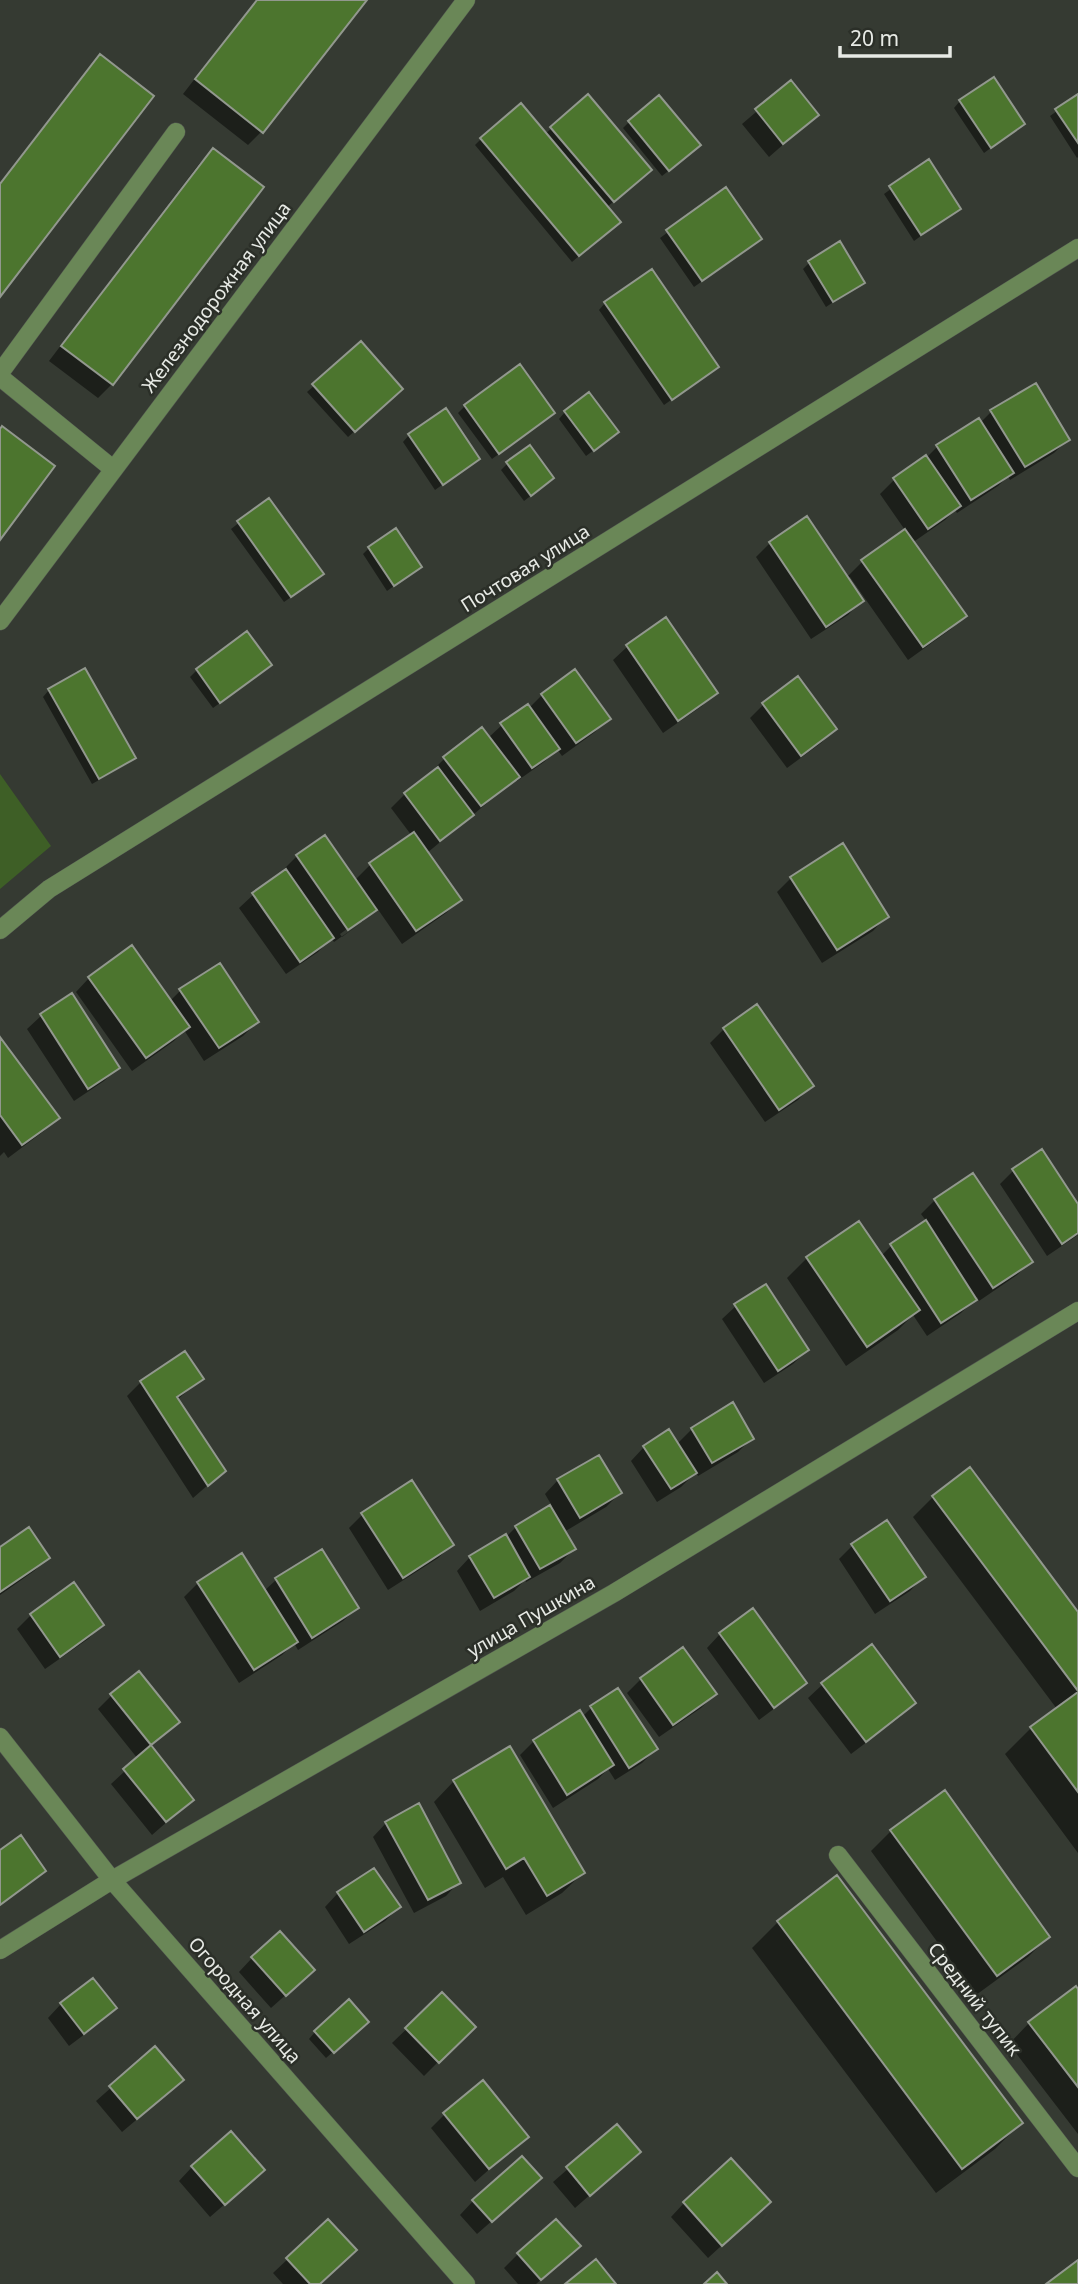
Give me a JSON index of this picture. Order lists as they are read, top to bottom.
{
  "streets": {
    "street": [
      "Железнодорожная улица",
      "Почтовая улица",
      "улица Пушкина",
      "Средний тупик",
      "Огородная улица"
    ]
  },
  "crossings": [
    ["улица Пушкина", "Огородная улица"]
  ],
  "scale_bar": "20 m"
}
